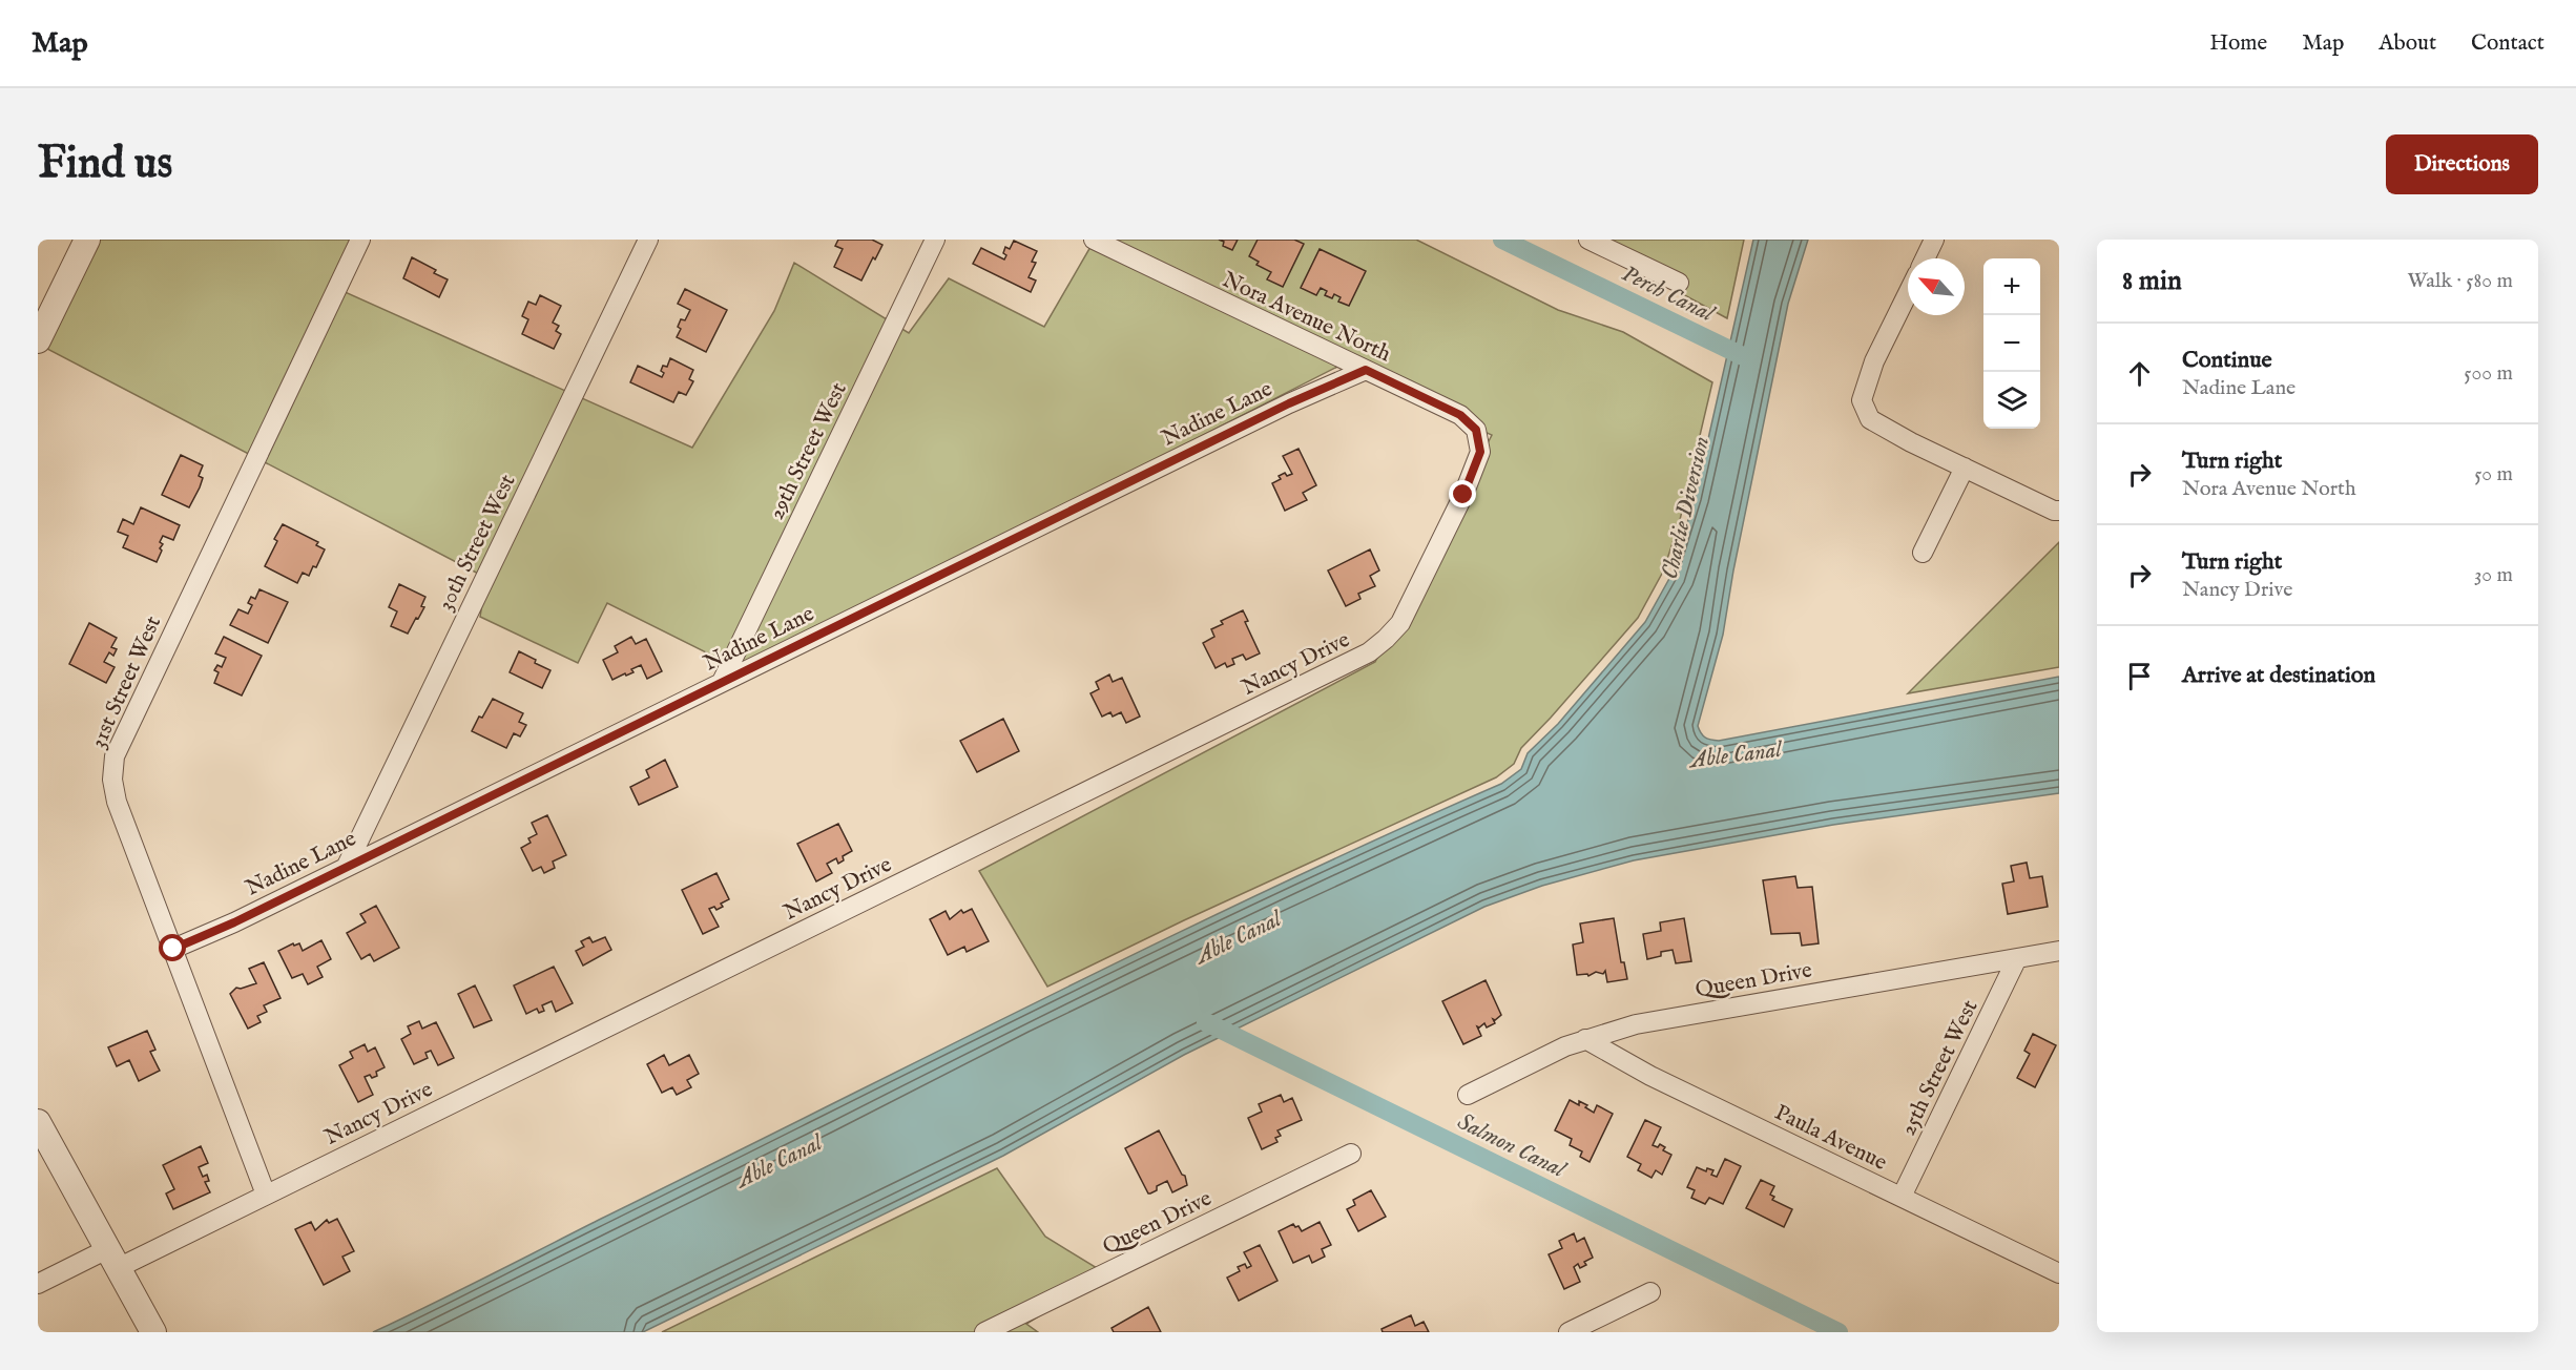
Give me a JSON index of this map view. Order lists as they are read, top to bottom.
{
  "streets": {
    "street": [
      "Nora Avenue North",
      "Nadine Lane",
      "29th Street West",
      "30th Street West",
      "Nancy Drive",
      "31st Street West",
      "Queen Drive",
      "25th Street West",
      "Paula Avenue"
    ]
  },
  "crossings": [
    ["Nora Avenue North", "Nadine Lane"],
    ["Nora Avenue North", "Nancy Drive"],
    ["Nadine Lane", "29th Street West"],
    ["Nadine Lane", "30th Street West"],
    ["Nadine Lane", "31st Street West"],
    ["Nancy Drive", "31st Street West"],
    ["Queen Drive", "25th Street West"],
    ["Queen Drive", "Paula Avenue"],
    ["25th Street West", "Paula Avenue"]
  ],
  "water": [
    "Perch Canal",
    "Charlie Diversion",
    "Able Canal",
    "Salmon Canal"
  ],
  "north": "top left",
  "page": {
    "header": "Map",
    "nav": [
      "Home",
      "Map",
      "About",
      "Contact"
    ],
    "buttons": "Directions",
    "title": "Find us",
    "heading": ["8 min", "Walk · 580 m"],
    "map_buttons": ["+", "−"],
    "list": [
      ["Continue", "Nadine Lane", "500 m"],
      ["Turn right", "Nora Avenue North", "50 m"],
      ["Turn right", "Nancy Drive", "30 m"],
      "Arrive at destination"
    ]
  }
}
